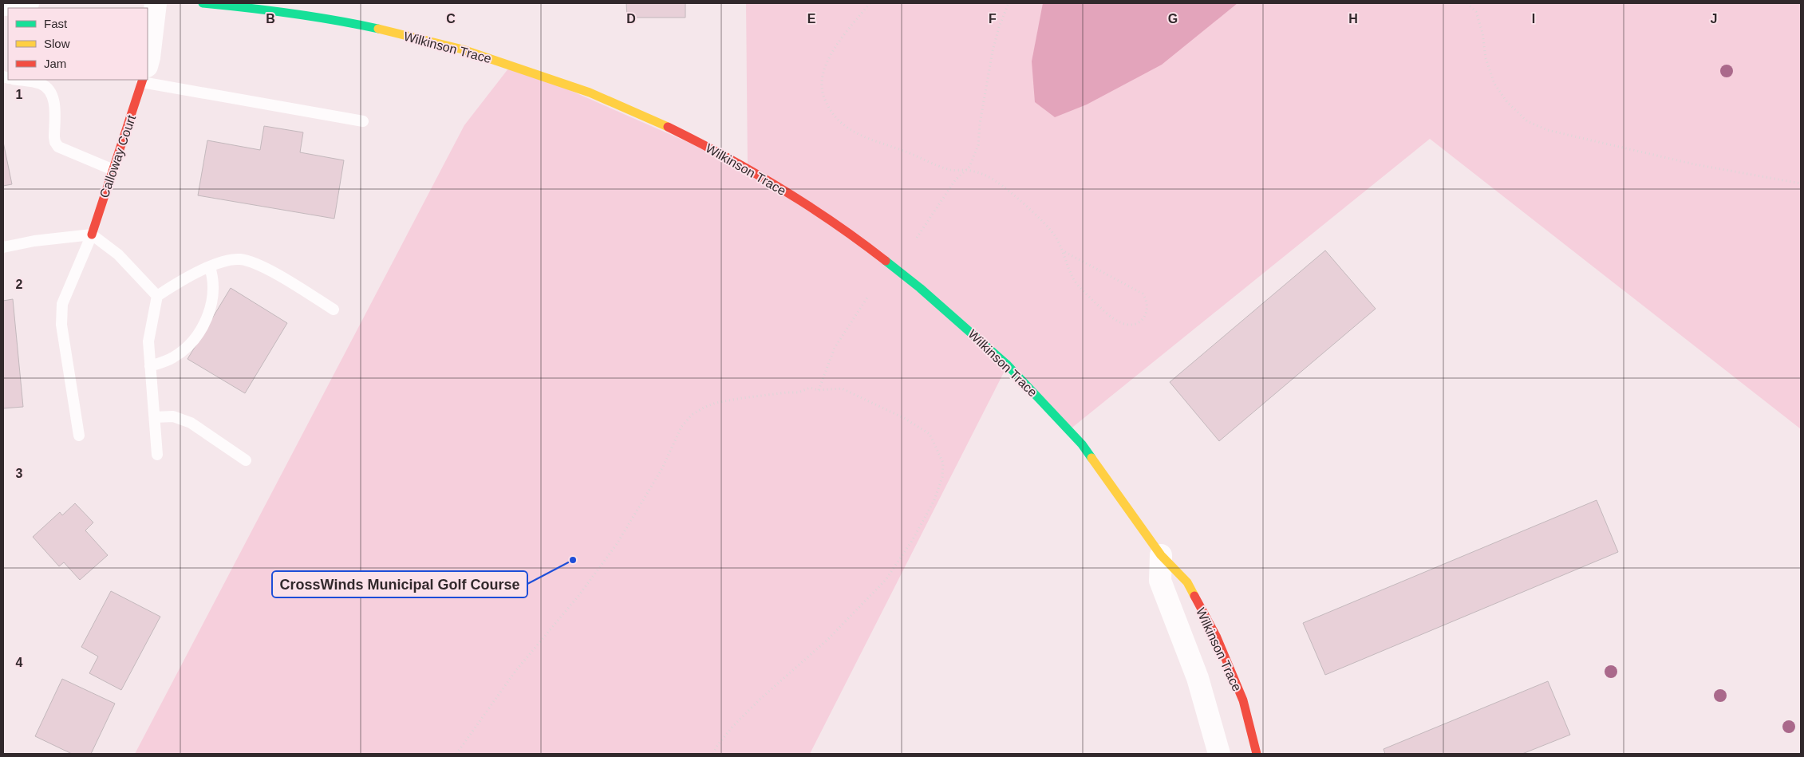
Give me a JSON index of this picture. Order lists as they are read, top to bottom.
{
  "streets": {
    "street": ["Wilkinson Trace", "Calloway Court"]
  },
  "places": ["CrossWinds Municipal Golf Course"],
  "legend": ["Fast", "Slow", "Jam"],
  "grid": {
    "columns": [
      "B",
      "C",
      "D",
      "E",
      "F",
      "G",
      "H",
      "I",
      "J"
    ],
    "rows": [
      "1",
      "2",
      "3",
      "4"
    ]
  }
}
